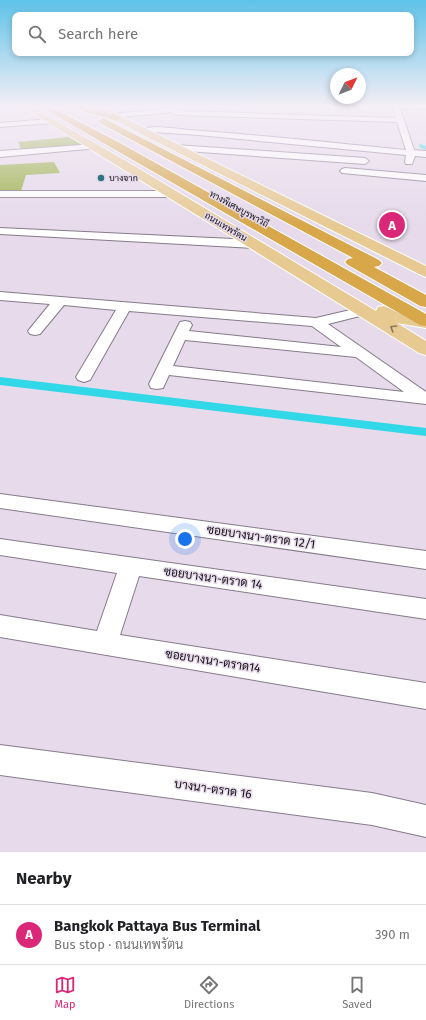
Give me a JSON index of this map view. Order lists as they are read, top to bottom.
{
  "streets": {
    "highway": ["ทางพิเศษบูรพาวิถี", "ถนนเทพรัตน"],
    "street": [
      "ซอยบางนา-ตราด 12/1",
      "ซอยบางนา-ตราด 14",
      "ซอยบางนา-ตราด14",
      "บางนา-ตราด 16"
    ]
  },
  "places": ["บางจาก"],
  "north": "top right",
  "page": {
    "search": "Search here",
    "pins": "A",
    "heading": "Nearby",
    "list": [
      {
        "mark": "A",
        "name": "Bangkok Pattaya Bus Terminal",
        "note": "Bus stop · ถนนเทพรัตน",
        "value": "390 m"
      }
    ],
    "nav": ["Map", "Directions", "Saved"]
  }
}
